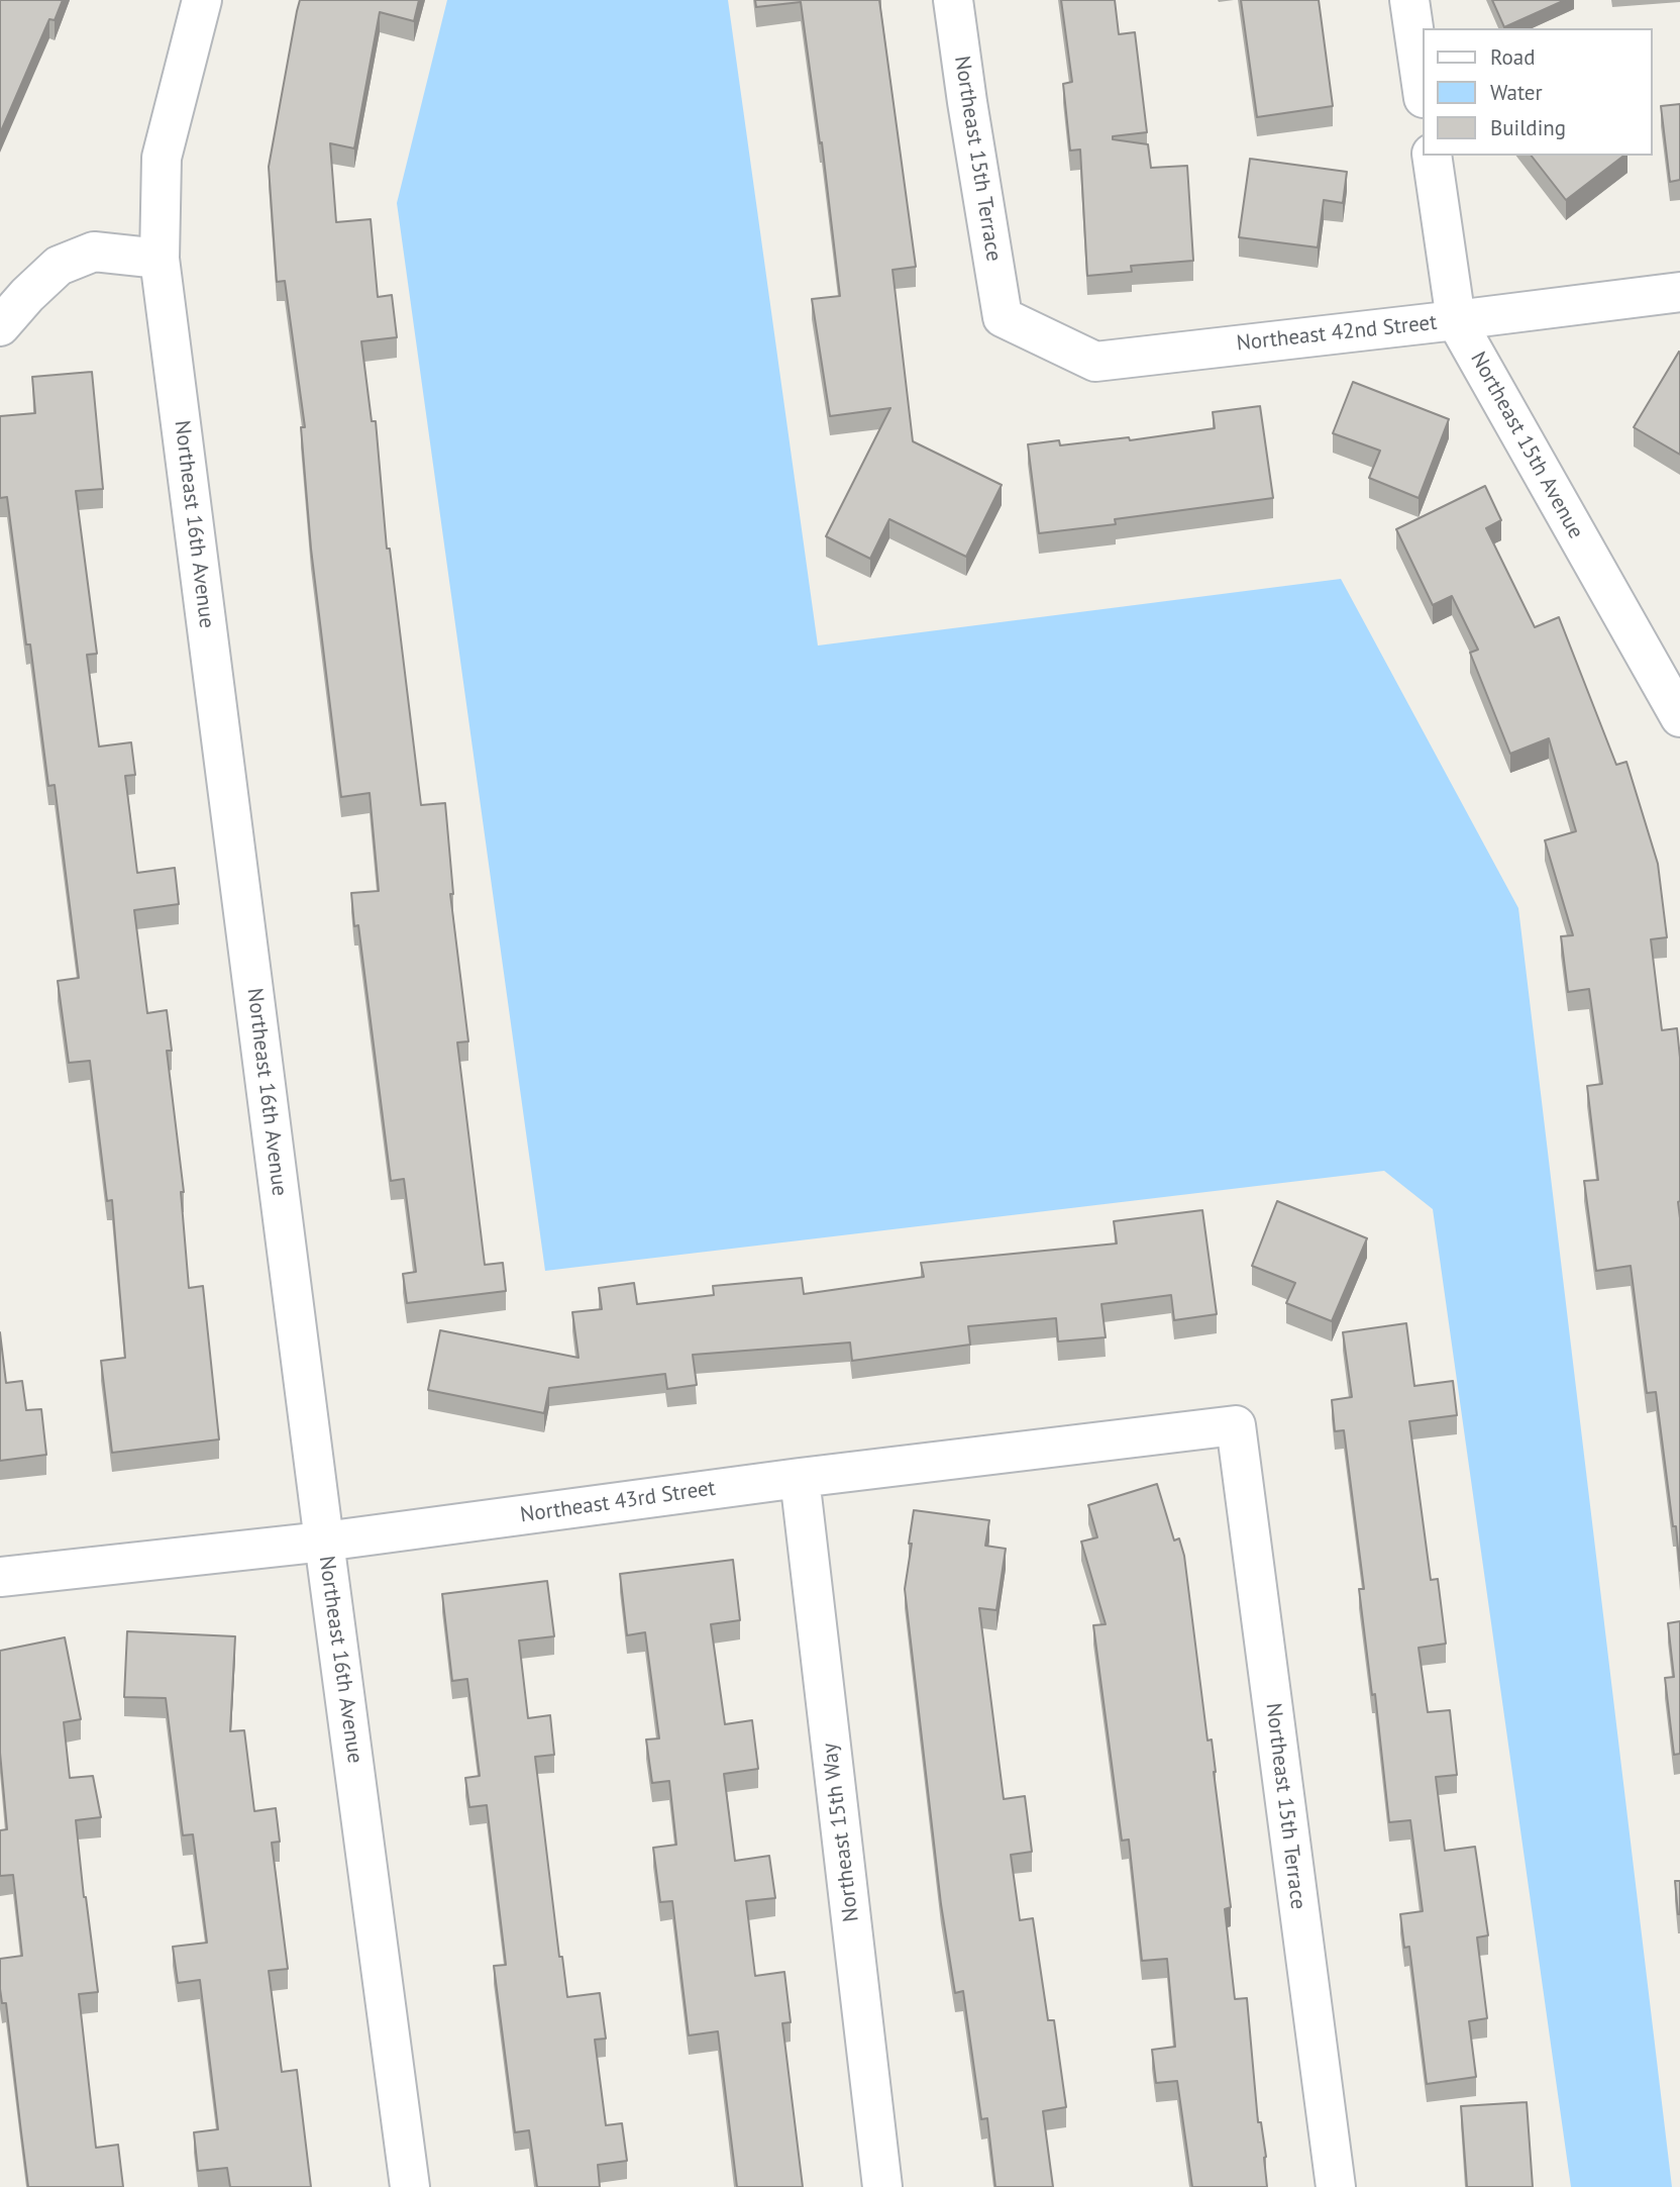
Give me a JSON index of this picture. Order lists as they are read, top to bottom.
{
  "streets": {
    "street": [
      "Northeast 15th Terrace",
      "Northeast 42nd Street",
      "Northeast 15th Avenue",
      "Northeast 16th Avenue",
      "Northeast 43rd Street",
      "Northeast 15th Way"
    ]
  },
  "crossings": [
    ["Northeast 15th Terrace", "Northeast 42nd Street"],
    ["Northeast 15th Terrace", "Northeast 43rd Street"],
    ["Northeast 42nd Street", "Northeast 15th Avenue"],
    ["Northeast 16th Avenue", "Northeast 43rd Street"],
    ["Northeast 43rd Street", "Northeast 15th Way"]
  ],
  "legend": ["Road", "Water", "Building"]
}
